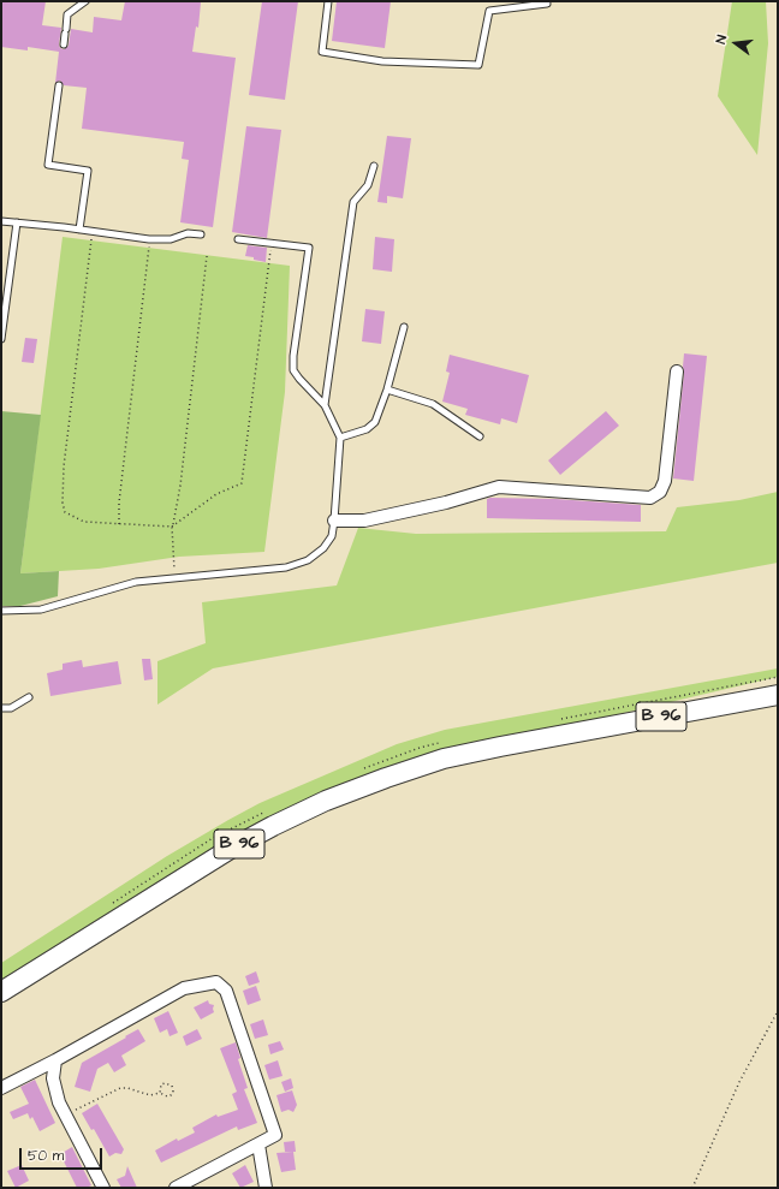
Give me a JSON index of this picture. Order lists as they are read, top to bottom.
{
  "streets": {
    "main road": ["B 96"]
  },
  "scale_bar": "50 m",
  "north": "left"
}
